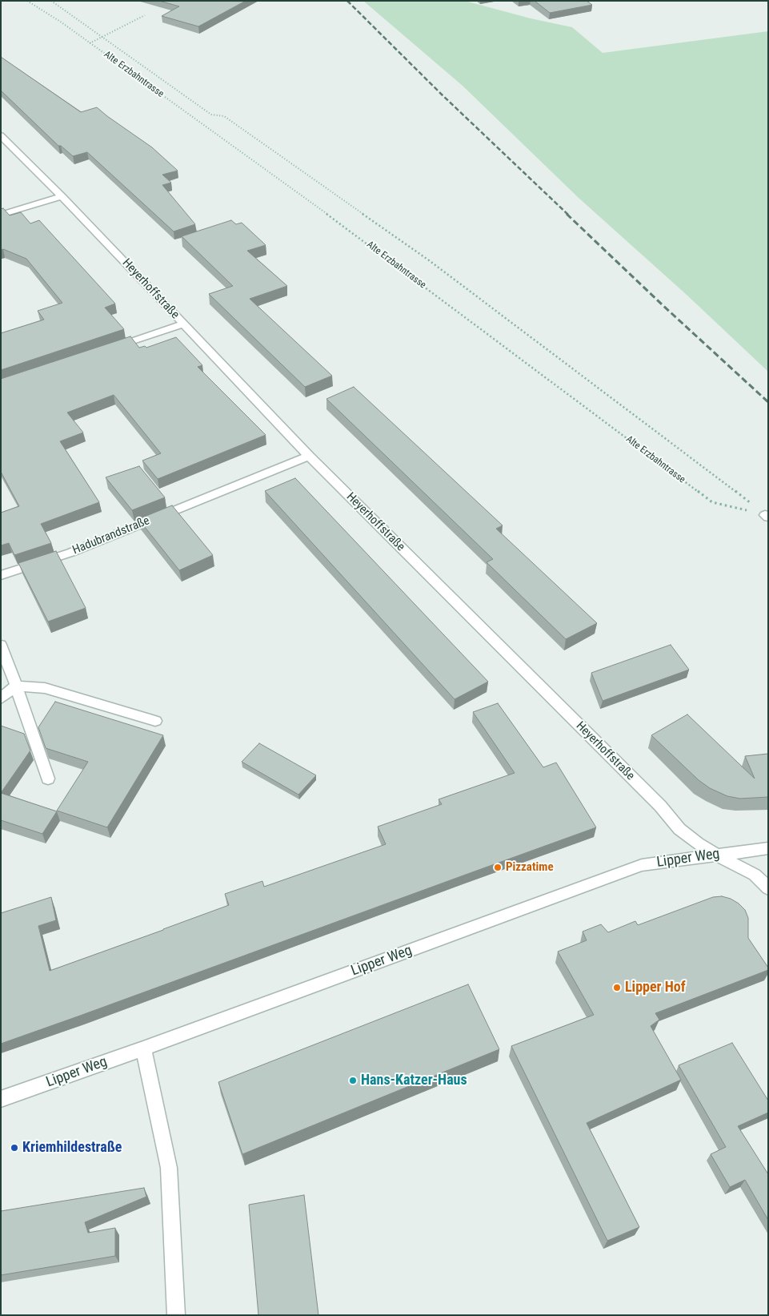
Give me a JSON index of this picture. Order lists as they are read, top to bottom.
{
  "streets": {
    "street": ["Heyerhoffstraße", "Hadubrandstraße", "Lipper Weg"],
    "path": ["Alte Erzbahntrasse"]
  },
  "crossings": [
    ["Heyerhoffstraße", "Hadubrandstraße"],
    ["Heyerhoffstraße", "Lipper Weg"]
  ],
  "places": [
    "Pizzatime",
    "Lipper Hof",
    "Hans-Katzer-Haus",
    "Kriemhildestraße"
  ]
}
